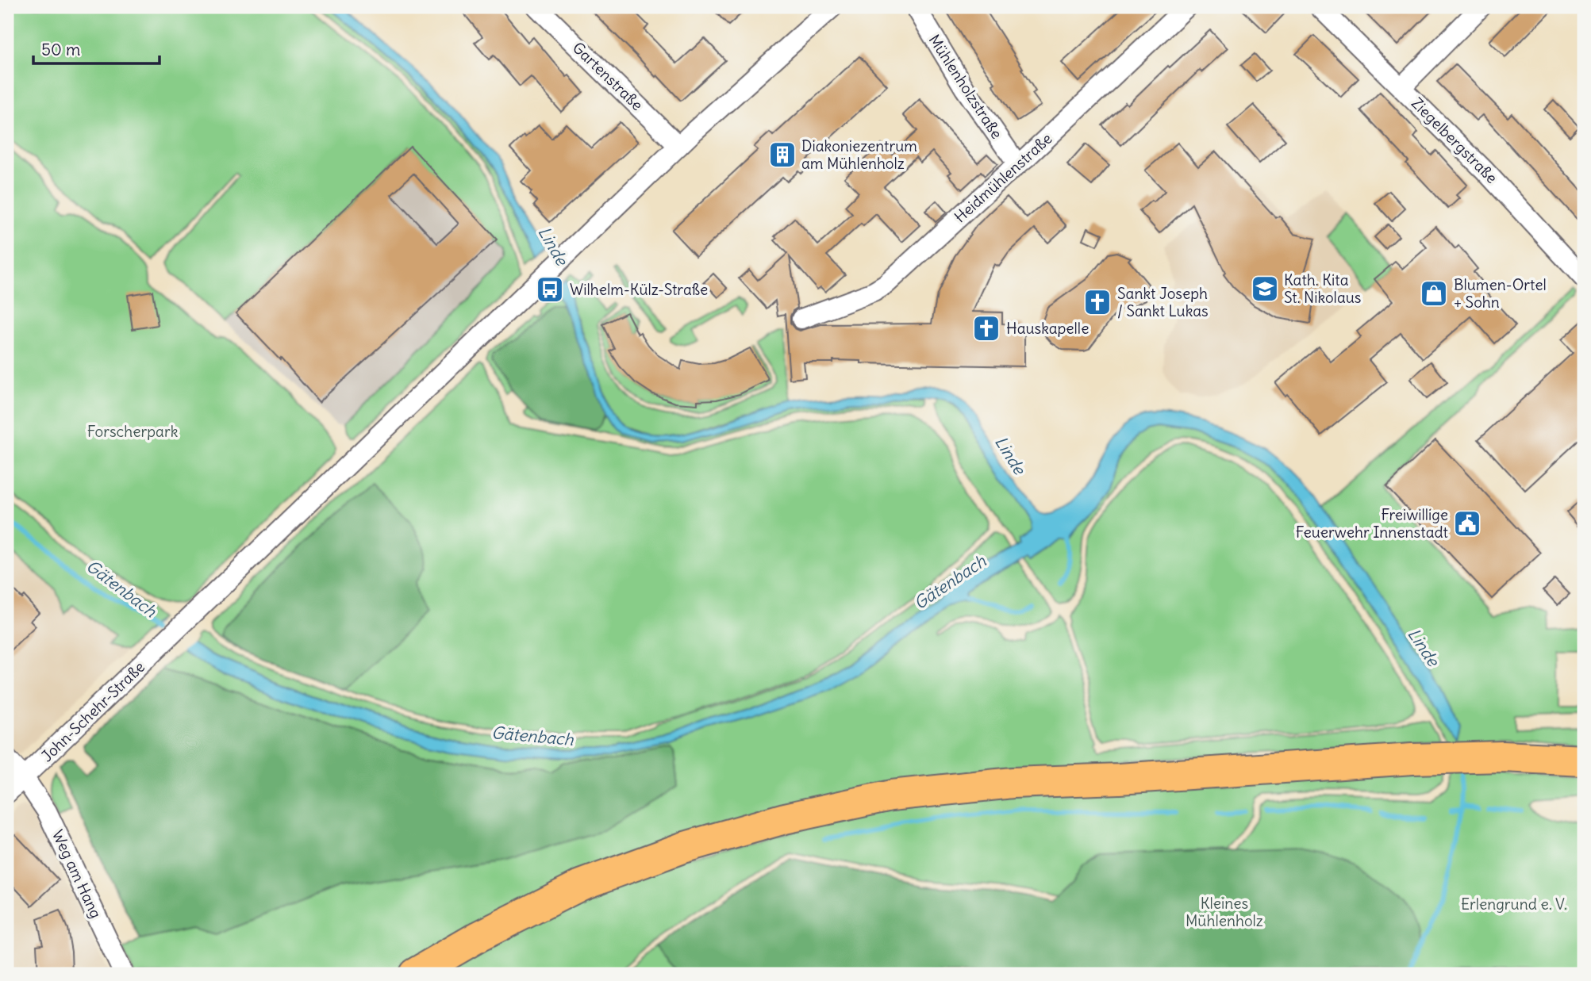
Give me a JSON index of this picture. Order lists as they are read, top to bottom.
{
  "streets": {
    "street": [
      "Gartenstraße",
      "Mühlenholzstraße",
      "Ziegelbergstraße",
      "Heidmühlenstraße",
      "John-Schehr-Straße",
      "Weg am Hang"
    ]
  },
  "crossings": [
    ["Gartenstraße", "John-Schehr-Straße"],
    ["Mühlenholzstraße", "Heidmühlenstraße"],
    ["John-Schehr-Straße", "Weg am Hang"]
  ],
  "water": ["Linde", "Gätenbach"],
  "parks": ["Forscherpark", "Kleines Mühlenholz", "Erlengrund e. V."],
  "places": {
    "building": ["Diakoniezentrum am Mühlenholz"],
    "school or university": ["Kath. Kita St. Nikolaus"],
    "bus stop": ["Wilhelm-Külz-Straße"],
    "shop": ["Blumen-Ortel + Sohn"],
    "church": ["Sankt Joseph / Sankt Lukas", "Hauskapelle"],
    "public building": ["Freiwillige Feuerwehr Innenstadt"]
  },
  "scale_bar": "50 m"
}
